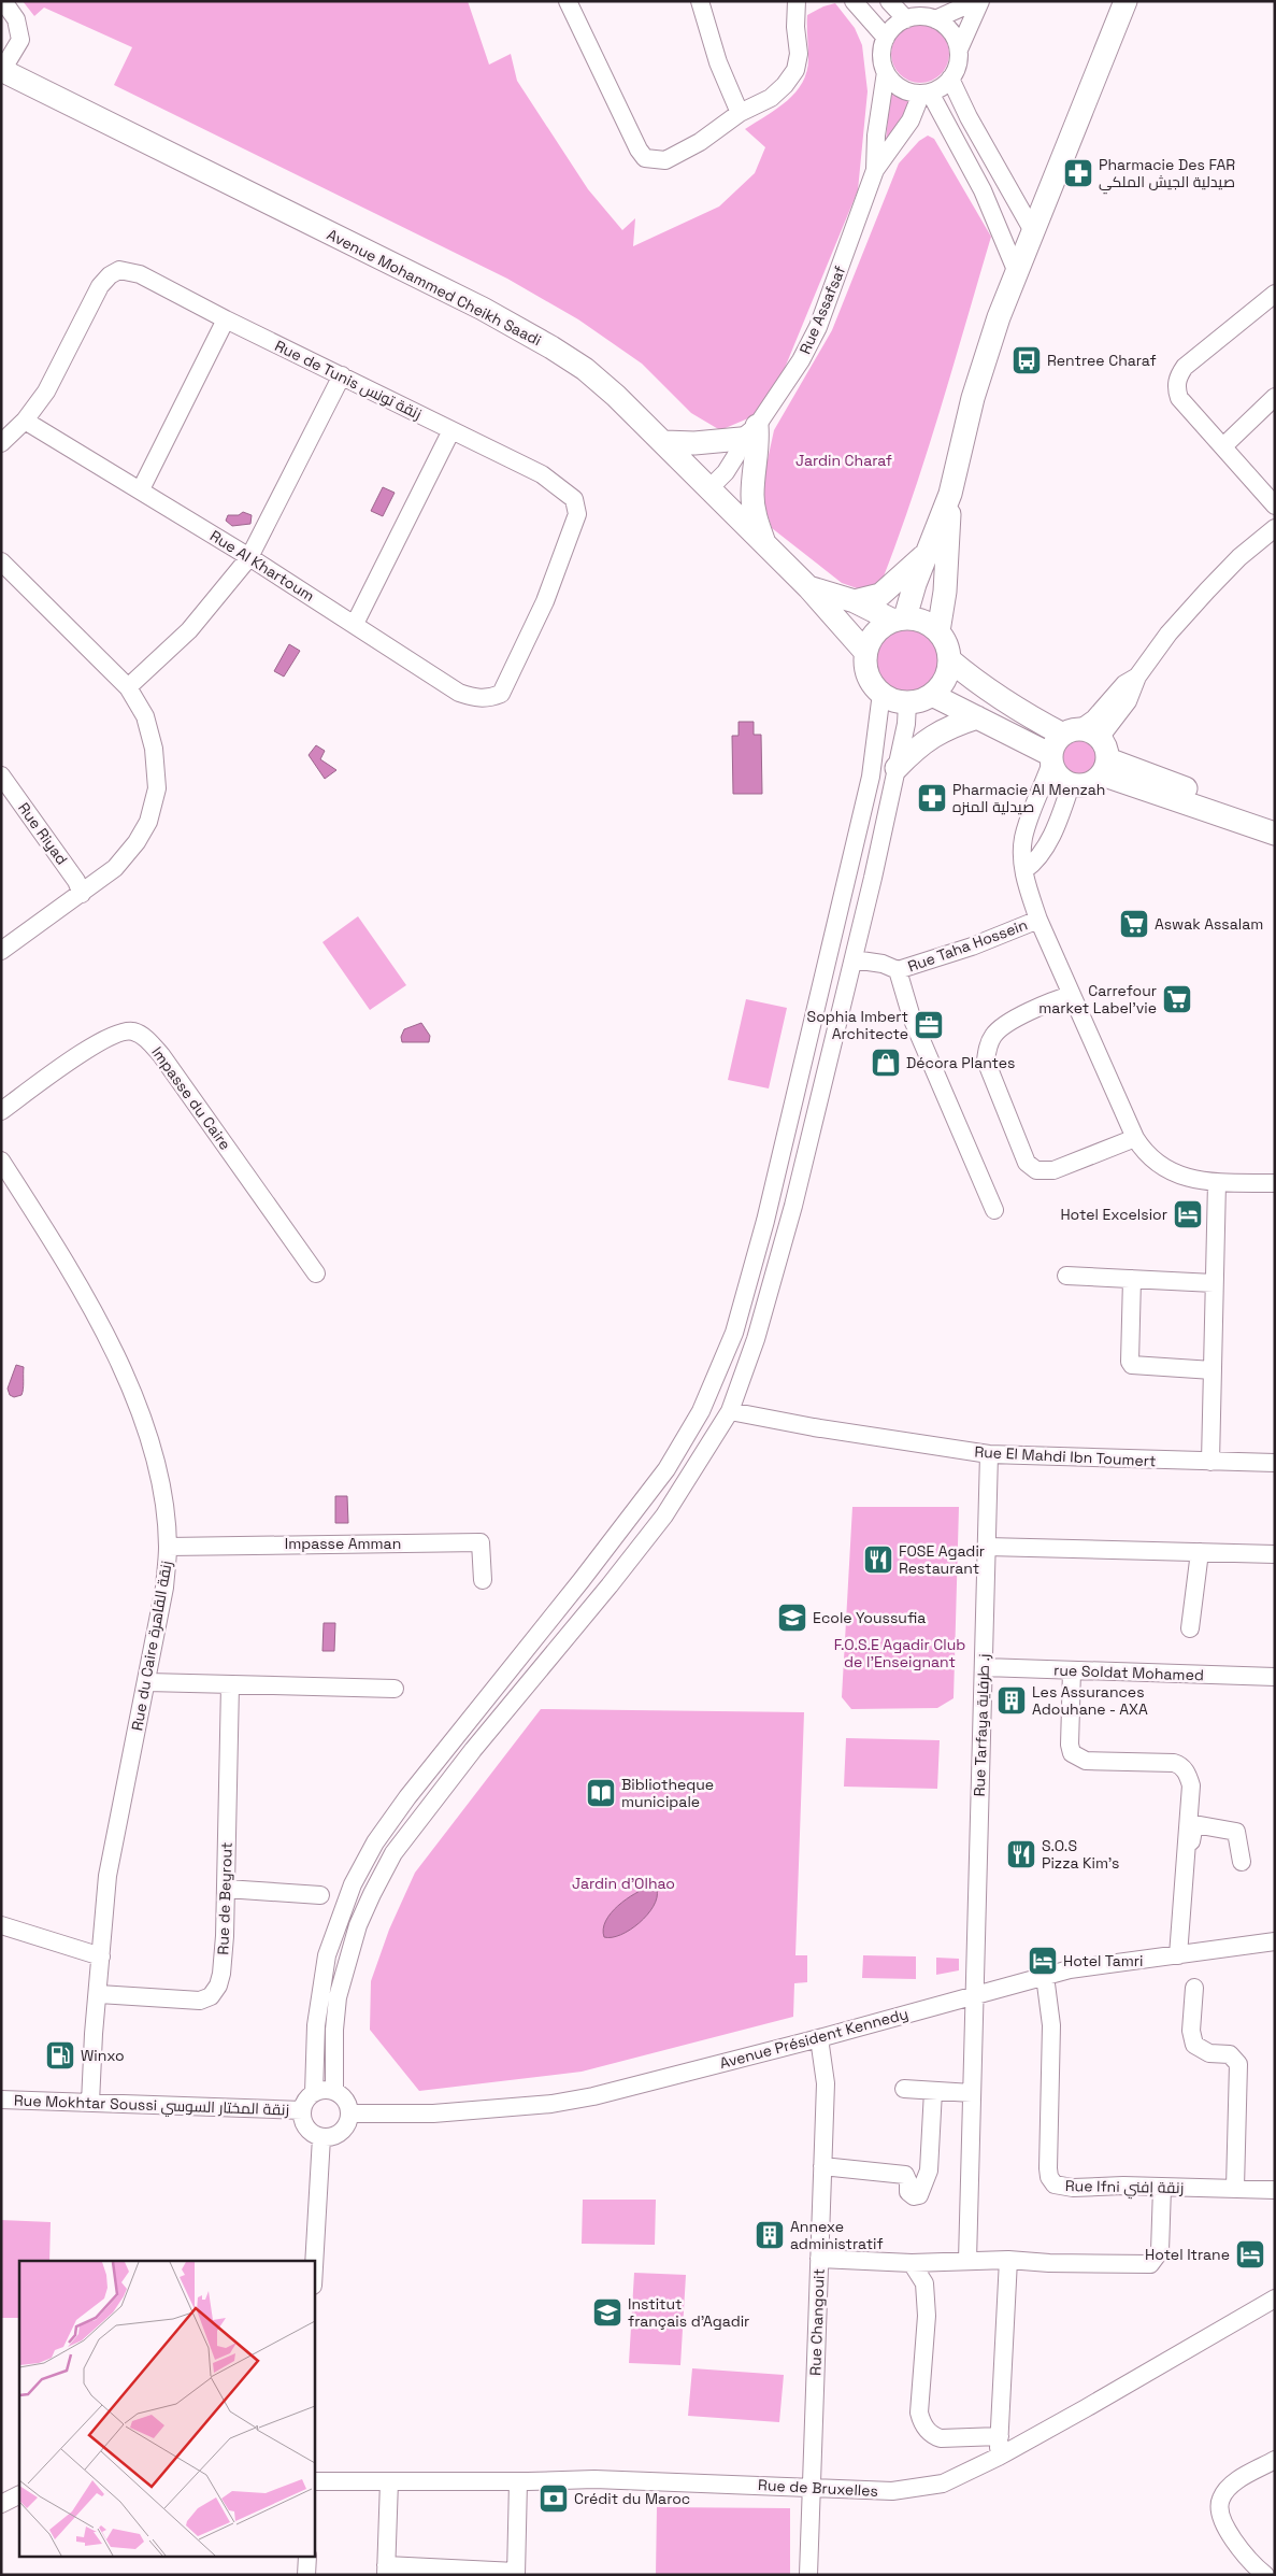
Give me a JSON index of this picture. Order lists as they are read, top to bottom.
{
  "streets": {
    "main road": ["Avenue Mohammed Cheikh Saadi"],
    "street": [
      "Rue Assafsaf",
      "Rue de Tunis زنقة تونس",
      "Rue Al Khartoum",
      "Rue Riyad",
      "Rue Taha Hossein",
      "Impasse du Caire",
      "Rue El Mahdi Ibn Toumert",
      "Impasse Amman",
      "Rue du Caire زنقة القاهرة",
      "rue Soldat Mohamed",
      "Rue Tarfaya ز. طرفاية",
      "Rue de Beyrout",
      "Avenue Président Kennedy",
      "Rue Mokhtar Soussi زنقة المختار السوسي",
      "Rue Ifni زنقة إفني",
      "Rue Changouit",
      "Rue de Bruxelles"
    ]
  },
  "crossings": [
    ["Avenue Mohammed Cheikh Saadi", "Rue Assafsaf"],
    ["Rue de Tunis زنقة تونس", "Rue Al Khartoum"],
    ["Rue El Mahdi Ibn Toumert", "Rue Tarfaya ز. طرفاية"],
    ["Impasse Amman", "Rue du Caire زنقة القاهرة"],
    ["Rue du Caire زنقة القاهرة", "Rue de Beyrout"],
    ["Rue du Caire زنقة القاهرة", "Rue Mokhtar Soussi زنقة المختار السوسي"],
    ["rue Soldat Mohamed", "Rue Tarfaya ز. طرفاية"],
    ["Rue Tarfaya ز. طرفاية", "Avenue Président Kennedy"],
    ["Avenue Président Kennedy", "Rue Mokhtar Soussi زنقة المختار السوسي"],
    ["Avenue Président Kennedy", "Rue Ifni زنقة إفني"],
    ["Avenue Président Kennedy", "Rue Changouit"],
    ["Rue Changouit", "Rue de Bruxelles"]
  ],
  "parks": ["Jardin Charaf", "F.O.S.E Agadir Club de l'Enseignant", "Jardin d'Olhao"],
  "places": {
    "pharmacy": ["Pharmacie Des FAR صيدلية الجيش الملكي", "Pharmacie Al Menzah صيدلية المنزه"],
    "bus stop": ["Rentree Charaf"],
    "supermarket": ["Aswak Assalam", "Carrefour market Label'vie"],
    "office": ["Sophia Imbert Architecte"],
    "shop": ["Décora Plantes"],
    "hotel": ["Hotel Excelsior", "Hotel Tamri", "Hotel Itrane"],
    "restaurant": ["FOSE Agadir Restaurant", "S.O.S Pizza Kim's"],
    "school or university": ["Ecole Youssufia", "Institut français d’Agadir"],
    "building": ["Les Assurances Adouhane - AXA", "Annexe administratif"],
    "library": ["Bibliotheque municipale"],
    "fuel station": ["Winxo"],
    "bank": ["Crédit du Maroc"]
  }
}
